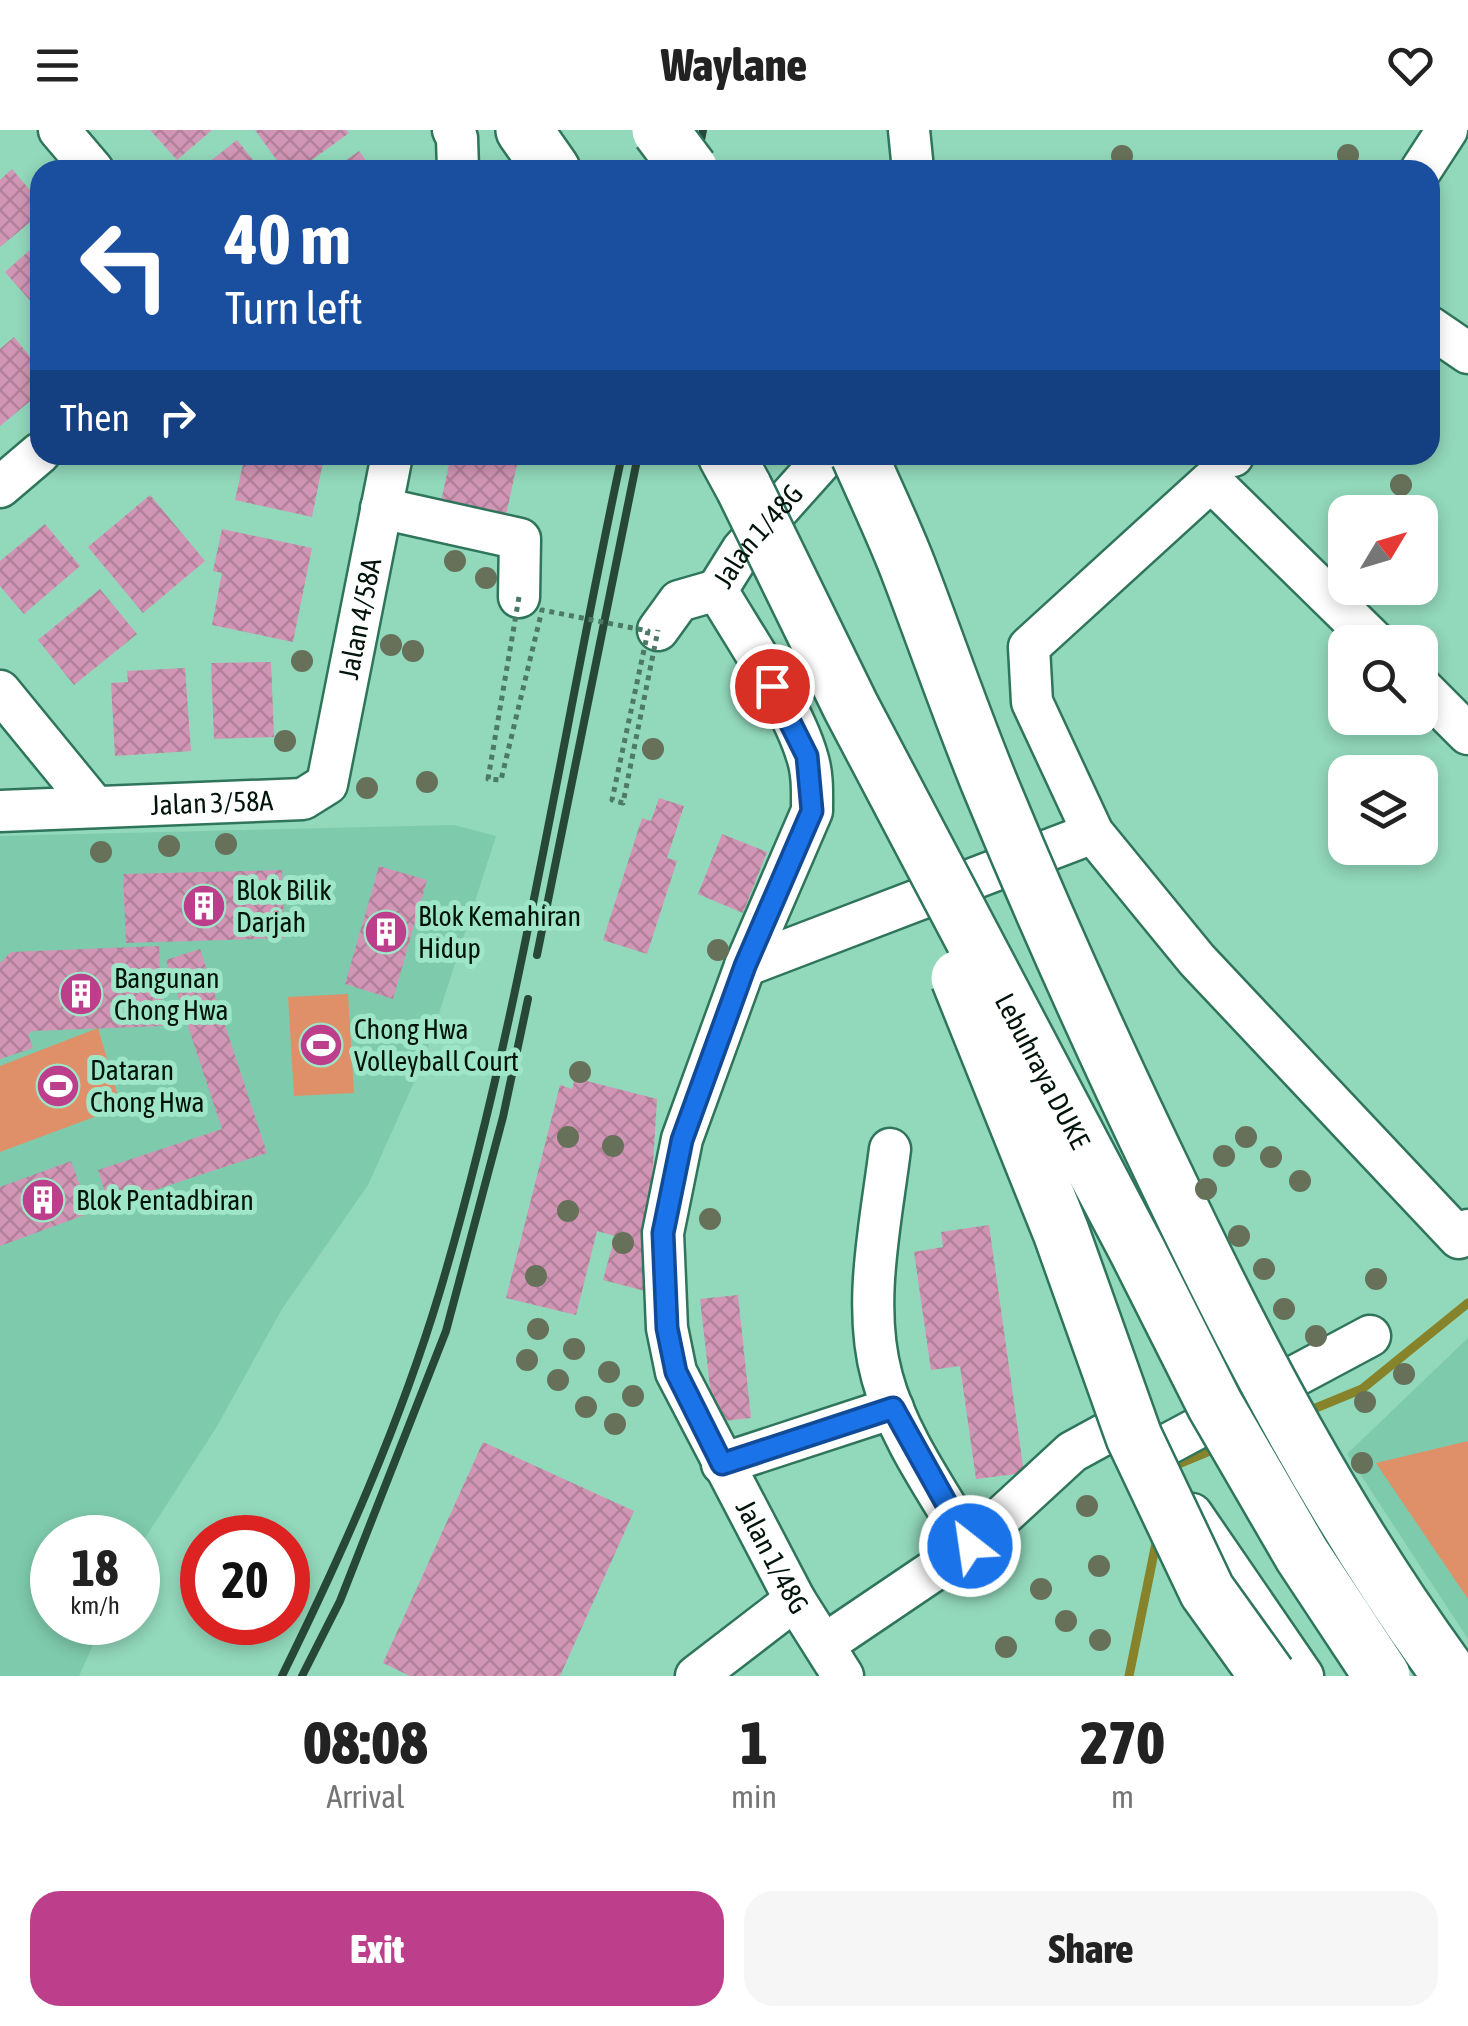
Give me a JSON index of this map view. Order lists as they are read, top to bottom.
{
  "streets": {
    "highway": ["Lebuhraya DUKE"],
    "street": ["Jalan 1/48G", "Jalan 4/58A", "Jalan 3/58A"]
  },
  "crossings": [
    ["Jalan 4/58A", "Jalan 3/58A"]
  ],
  "places": {
    "building": [
      "Blok Bilik Darjah",
      "Blok Kemahiran Hidup",
      "Bangunan Chong Hwa",
      "Blok Pentadbiran"
    ],
    "sports": ["Chong Hwa Volleyball Court", "Dataran Chong Hwa"]
  },
  "north": "top right",
  "page": {
    "header": "Waylane",
    "turn": ["40 m", "Turn left"],
    "then": "Then",
    "speed": "18 km/h",
    "limit": "20",
    "eta": [
      "08:08",
      "Arrival",
      "1",
      "min",
      "270",
      "m"
    ],
    "buttons": ["Exit", "Share"]
  }
}
